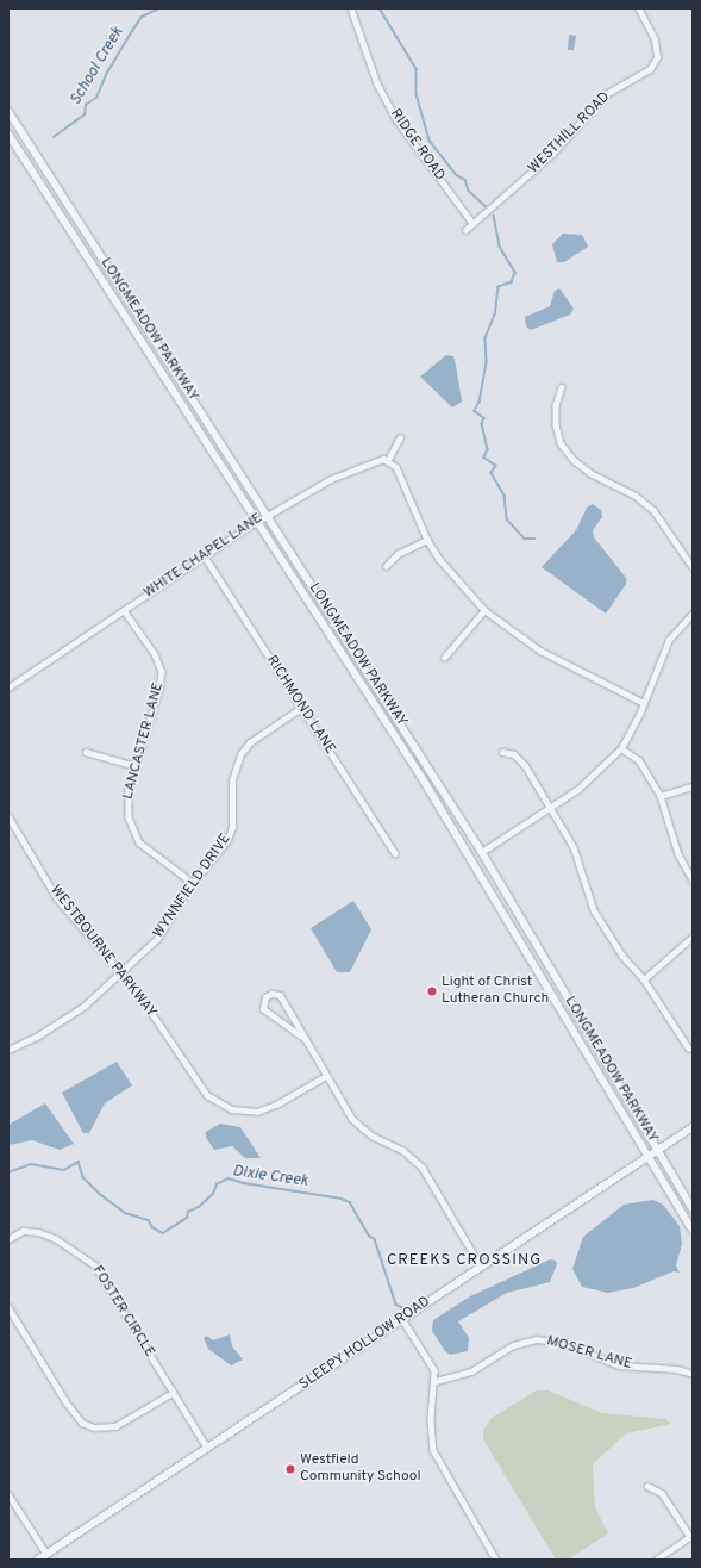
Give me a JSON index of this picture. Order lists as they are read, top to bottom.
{
  "streets": {
    "street": [
      "WESTHILL ROAD",
      "RIDGE ROAD",
      "LONGMEADOW PARKWAY",
      "WHITE CHAPEL LANE",
      "RICHMOND LANE",
      "LANCASTER LANE",
      "WYNNFIELD DRIVE",
      "WESTBOURNE PARKWAY",
      "FOSTER CIRCLE",
      "SLEEPY HOLLOW ROAD",
      "MOSER LANE"
    ]
  },
  "crossings": [
    ["WESTHILL ROAD", "RIDGE ROAD"],
    ["LONGMEADOW PARKWAY", "WHITE CHAPEL LANE"],
    ["LONGMEADOW PARKWAY", "SLEEPY HOLLOW ROAD"],
    ["WHITE CHAPEL LANE", "RICHMOND LANE"],
    ["WHITE CHAPEL LANE", "LANCASTER LANE"],
    ["RICHMOND LANE", "WYNNFIELD DRIVE"],
    ["LANCASTER LANE", "WYNNFIELD DRIVE"],
    ["WYNNFIELD DRIVE", "WESTBOURNE PARKWAY"],
    ["FOSTER CIRCLE", "SLEEPY HOLLOW ROAD"]
  ],
  "districts": ["CREEKS CROSSING"],
  "water": ["School Creek", "Dixie Creek"],
  "places": ["Light of Christ Lutheran Church", "Westfield Community School"]
}
